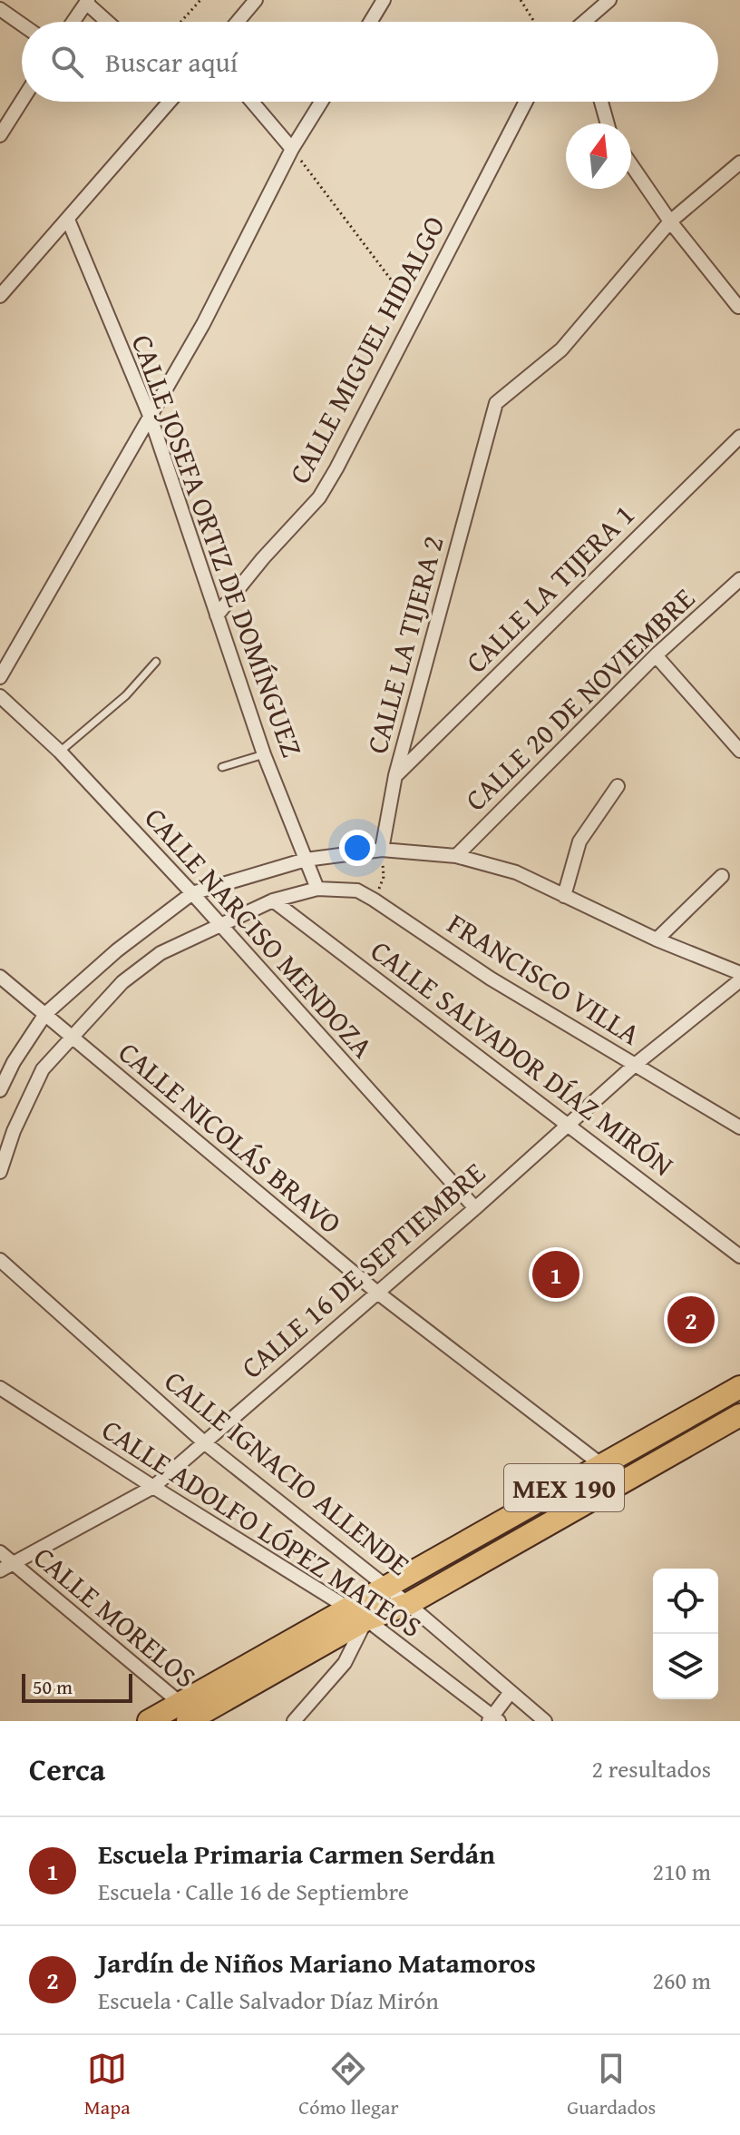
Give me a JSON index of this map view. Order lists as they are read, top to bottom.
{
  "streets": {
    "main road": ["MEX 190"],
    "street": [
      "CALLE MIGUEL HIDALGO",
      "CALLE JOSEFA ORTIZ DE DOMÍNGUEZ",
      "CALLE LA TIJERA 1",
      "CALLE LA TIJERA 2",
      "CALLE 20 DE NOVIEMBRE",
      "CALLE NARCISO MENDOZA",
      "FRANCISCO VILLA",
      "CALLE SALVADOR DÍAZ MIRÓN",
      "CALLE NICOLÁS BRAVO",
      "CALLE 16 DE SEPTIEMBRE",
      "CALLE IGNACIO ALLENDE",
      "CALLE ADOLFO LÓPEZ MATEOS",
      "CALLE MORELOS"
    ]
  },
  "crossings": [
    ["CALLE MIGUEL HIDALGO", "CALLE JOSEFA ORTIZ DE DOMÍNGUEZ"],
    ["CALLE JOSEFA ORTIZ DE DOMÍNGUEZ", "FRANCISCO VILLA"],
    ["CALLE LA TIJERA 1", "CALLE LA TIJERA 2"],
    ["CALLE NARCISO MENDOZA", "FRANCISCO VILLA"],
    ["CALLE NARCISO MENDOZA", "CALLE 16 DE SEPTIEMBRE"],
    ["FRANCISCO VILLA", "CALLE SALVADOR DÍAZ MIRÓN"],
    ["FRANCISCO VILLA", "CALLE NICOLÁS BRAVO"],
    ["FRANCISCO VILLA", "CALLE 16 DE SEPTIEMBRE"],
    ["CALLE SALVADOR DÍAZ MIRÓN", "CALLE 16 DE SEPTIEMBRE"],
    ["CALLE NICOLÁS BRAVO", "CALLE 16 DE SEPTIEMBRE"],
    ["CALLE NICOLÁS BRAVO", "MEX 190"],
    ["CALLE 16 DE SEPTIEMBRE", "CALLE IGNACIO ALLENDE"],
    ["CALLE 16 DE SEPTIEMBRE", "CALLE ADOLFO LÓPEZ MATEOS"],
    ["CALLE 16 DE SEPTIEMBRE", "CALLE MORELOS"],
    ["CALLE IGNACIO ALLENDE", "MEX 190"],
    ["MEX 190", "CALLE ADOLFO LÓPEZ MATEOS"],
    ["MEX 190", "CALLE MORELOS"]
  ],
  "scale_bar": "50 m",
  "north": "top",
  "page": {
    "search": "Buscar aquí",
    "pins": ["1", "2"],
    "scale": "50 m",
    "heading": ["Cerca", "2 resultados"],
    "list": [
      {
        "mark": "1",
        "name": "Escuela Primaria Carmen Serdán",
        "note": "Escuela · Calle 16 de Septiembre",
        "value": "210 m"
      },
      {
        "mark": "2",
        "name": "Jardín de Niños Mariano Matamoros",
        "note": "Escuela · Calle Salvador Díaz Mirón",
        "value": "260 m"
      }
    ],
    "nav": ["Mapa", "Cómo llegar", "Guardados"]
  }
}
